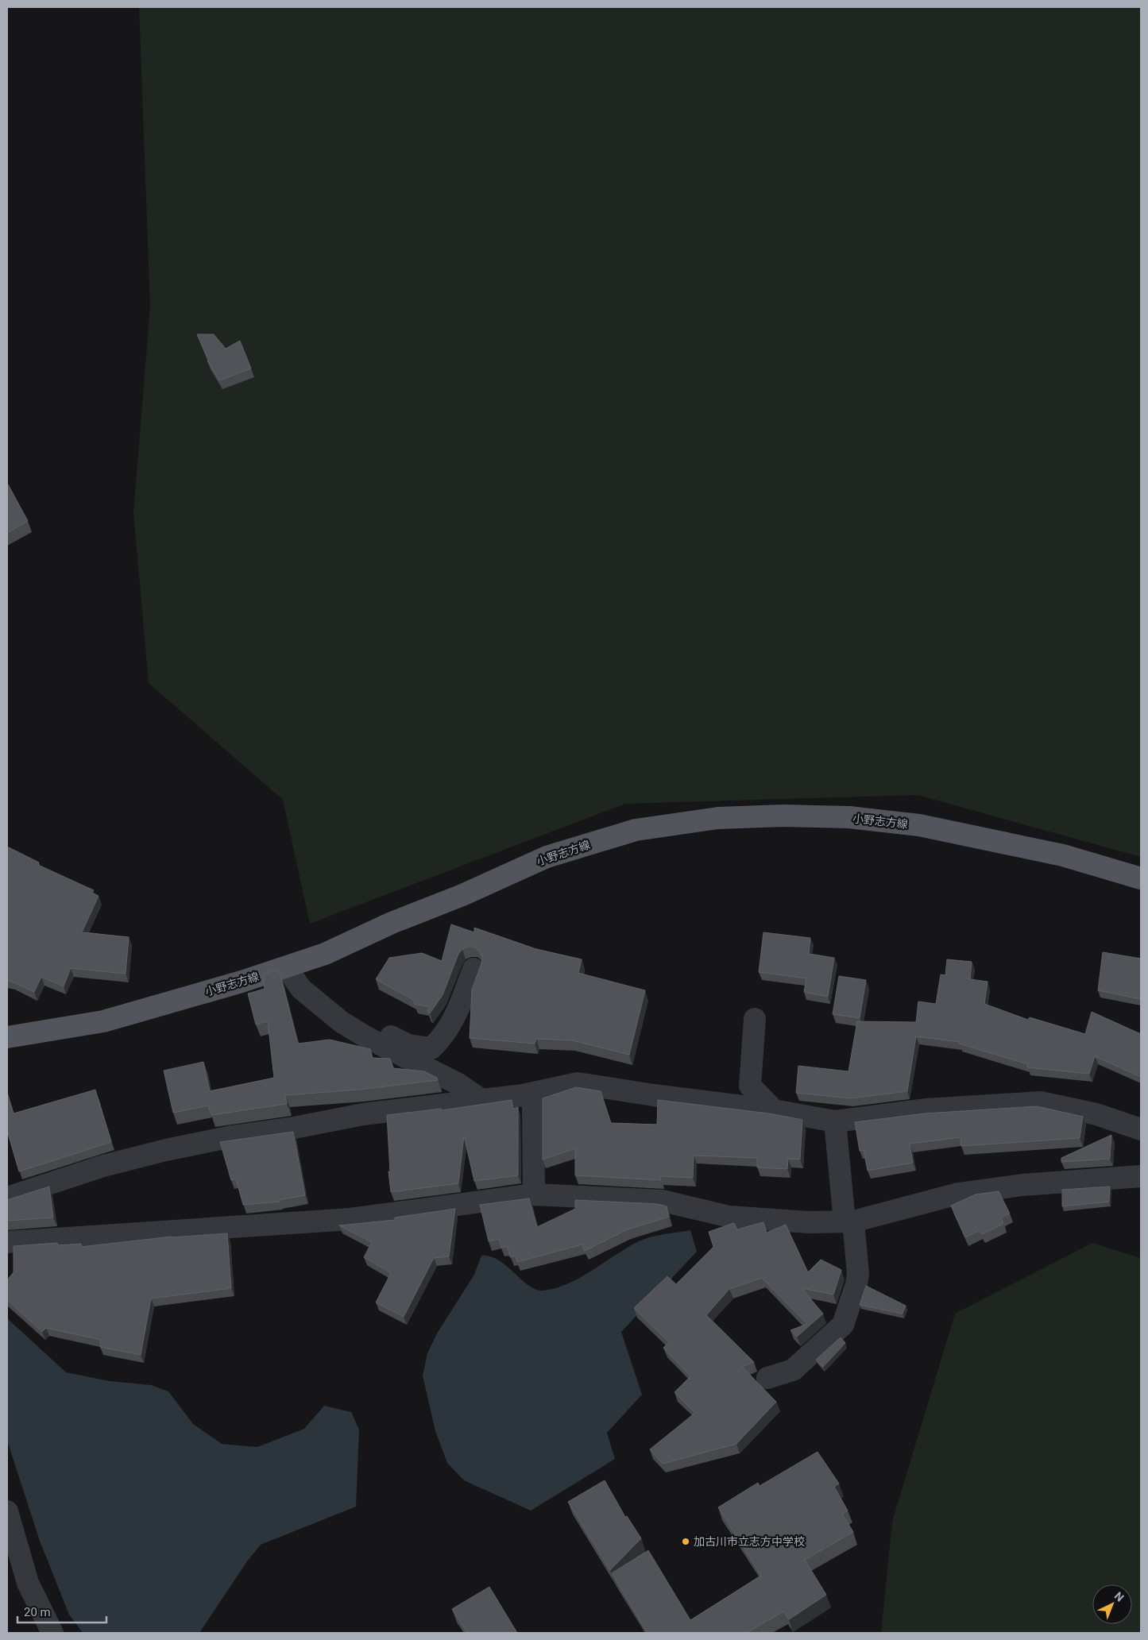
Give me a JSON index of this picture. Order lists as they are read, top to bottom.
{
  "streets": {
    "main road": ["小野志方線"]
  },
  "places": ["加古川市立志方中学校"],
  "scale_bar": "20 m",
  "north": "top right"
}
